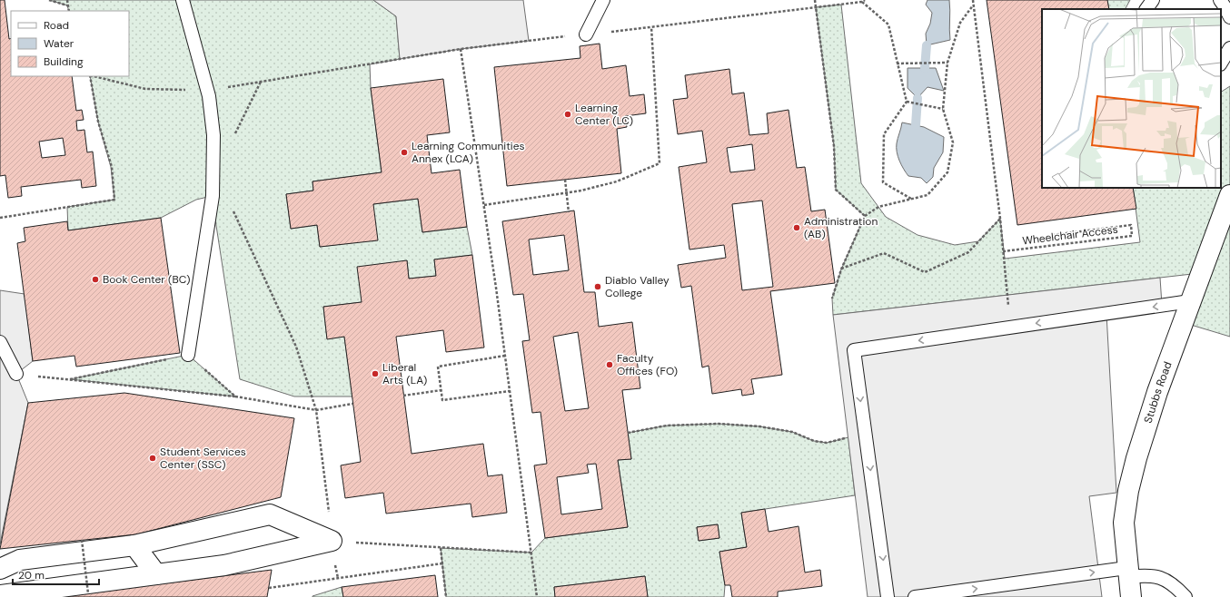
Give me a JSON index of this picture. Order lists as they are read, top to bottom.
{
  "streets": {
    "street": ["Stubbs Road"],
    "path": ["Wheelchair Access"]
  },
  "places": [
    "Learning Center (LC)",
    "Learning Communities Annex (LCA)",
    "Administration (AB)",
    "Book Center (BC)",
    "Diablo Valley College",
    "Faculty Offices (FO)",
    "Liberal Arts (LA)",
    "Student Services Center (SSC)"
  ],
  "legend": ["Road", "Water", "Building"],
  "scale_bar": "20 m"
}
